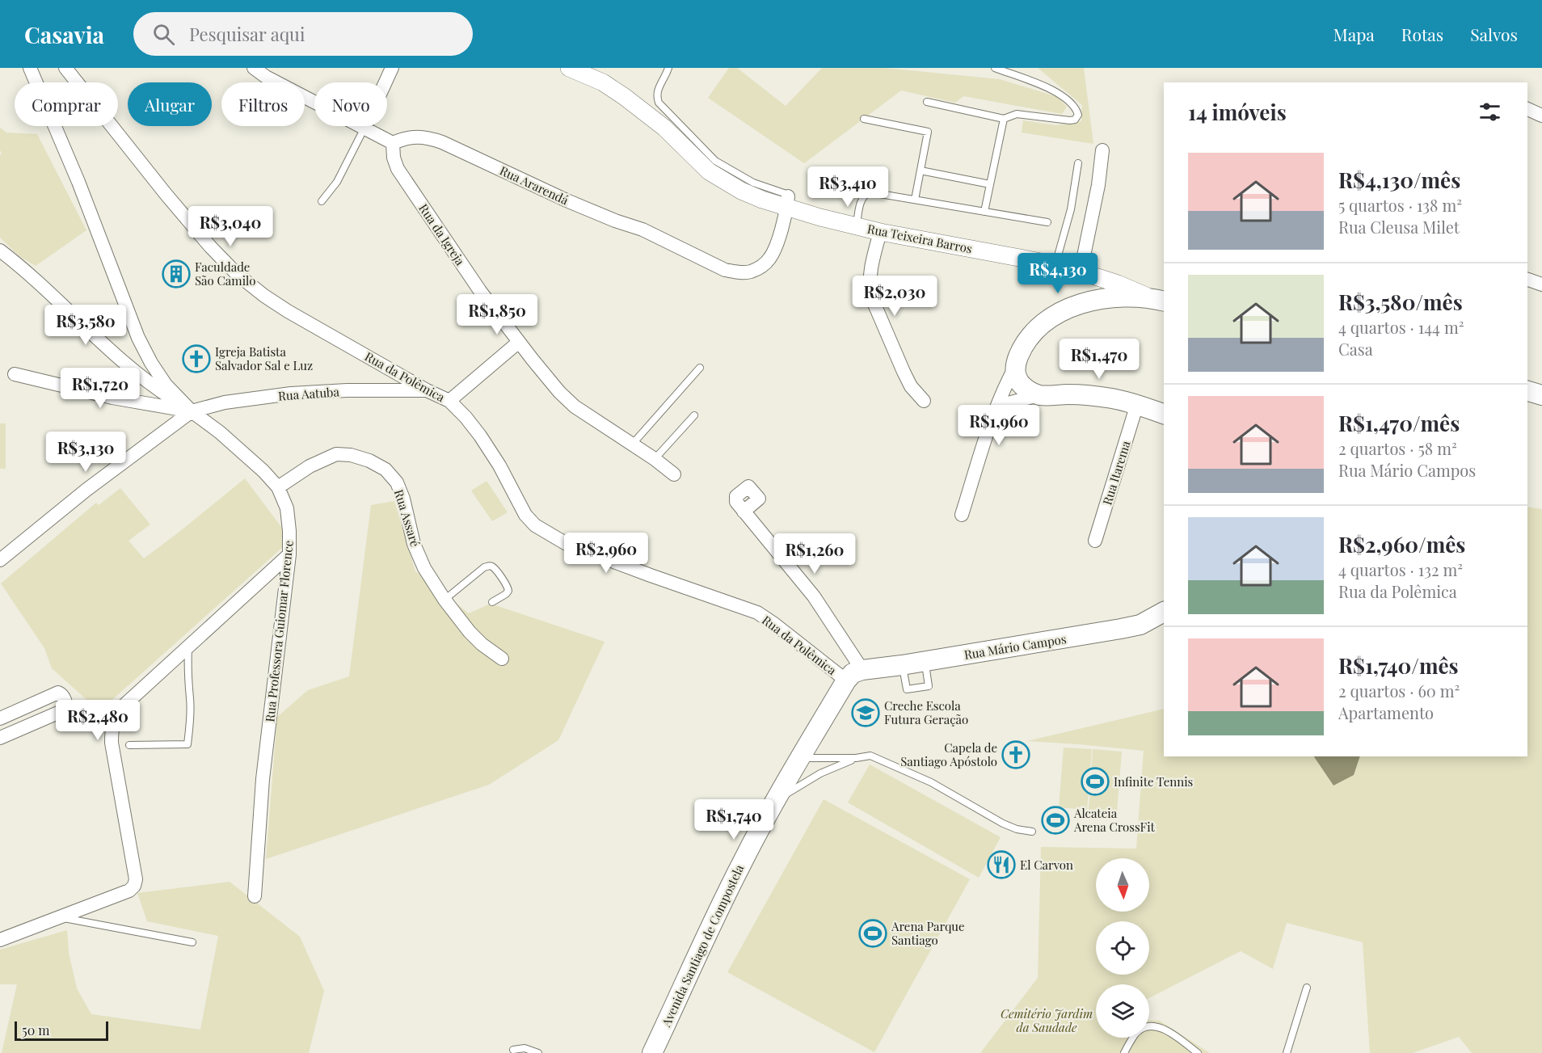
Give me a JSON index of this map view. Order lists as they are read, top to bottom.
{
  "streets": {
    "main road": ["Rua Mário Campos", "Avenida Santiago de Compostela"],
    "street": [
      "Rua Ararendá",
      "Rua da Igreja",
      "Rua Teixeira Barros",
      "Rua da Polêmica",
      "Rua Aatuba",
      "Rua Itarema",
      "Rua Assaré",
      "Rua Professora Guiomar Florence"
    ]
  },
  "crossings": [
    ["Rua Ararendá", "Rua da Igreja"],
    ["Rua Ararendá", "Rua Teixeira Barros"],
    ["Rua da Polêmica", "Rua Aatuba"],
    ["Rua da Polêmica", "Avenida Santiago de Compostela"],
    ["Rua Aatuba", "Rua Professora Guiomar Florence"],
    ["Rua Assaré", "Rua Professora Guiomar Florence"],
    ["Rua Mário Campos", "Avenida Santiago de Compostela"]
  ],
  "parks": ["Cemitério Jardim da Saudade"],
  "places": {
    "building": ["Faculdade São Camilo"],
    "church": ["Igreja Batista Salvador Sal e Luz", "Capela de Santiago Apóstolo"],
    "school or university": ["Creche Escola Futura Geração"],
    "sports": ["Infinite Tennis", "Alcateia Arena CrossFit", "Arena Parque Santiago"],
    "restaurant": ["El Carvon"]
  },
  "scale_bar": "50 m",
  "north": "bottom",
  "page": {
    "header": "Casavia",
    "search": "Pesquisar aqui",
    "nav": ["Mapa", "Rotas", "Salvos"],
    "chip": [
      "Comprar",
      "Alugar",
      "Filtros",
      "Novo"
    ],
    "heading": "14 imóveis",
    "list": [
      {
        "name": "R$4,130/mês",
        "note": "5 quartos · 138 m² · Rua Cleusa Milet"
      },
      {
        "name": "R$3,580/mês",
        "note": "4 quartos · 144 m² · Casa"
      },
      {
        "name": "R$1,470/mês",
        "note": "2 quartos · 58 m² · Rua Mário Campos"
      },
      {
        "name": "R$2,960/mês",
        "note": "4 quartos · 132 m² · Rua da Polêmica"
      },
      {
        "name": "R$1,740/mês",
        "note": "2 quartos · 60 m² · Apartamento"
      }
    ],
    "price": [
      "R$3,410",
      "R$3,040",
      "R$4,130",
      "R$2,030",
      "R$1,850",
      "R$3,580",
      "R$1,470",
      "R$1,720",
      "R$1,960",
      "R$3,130",
      "R$2,960",
      "R$1,260",
      "R$2,480",
      "R$1,740"
    ],
    "scale": "50 m"
  }
}
